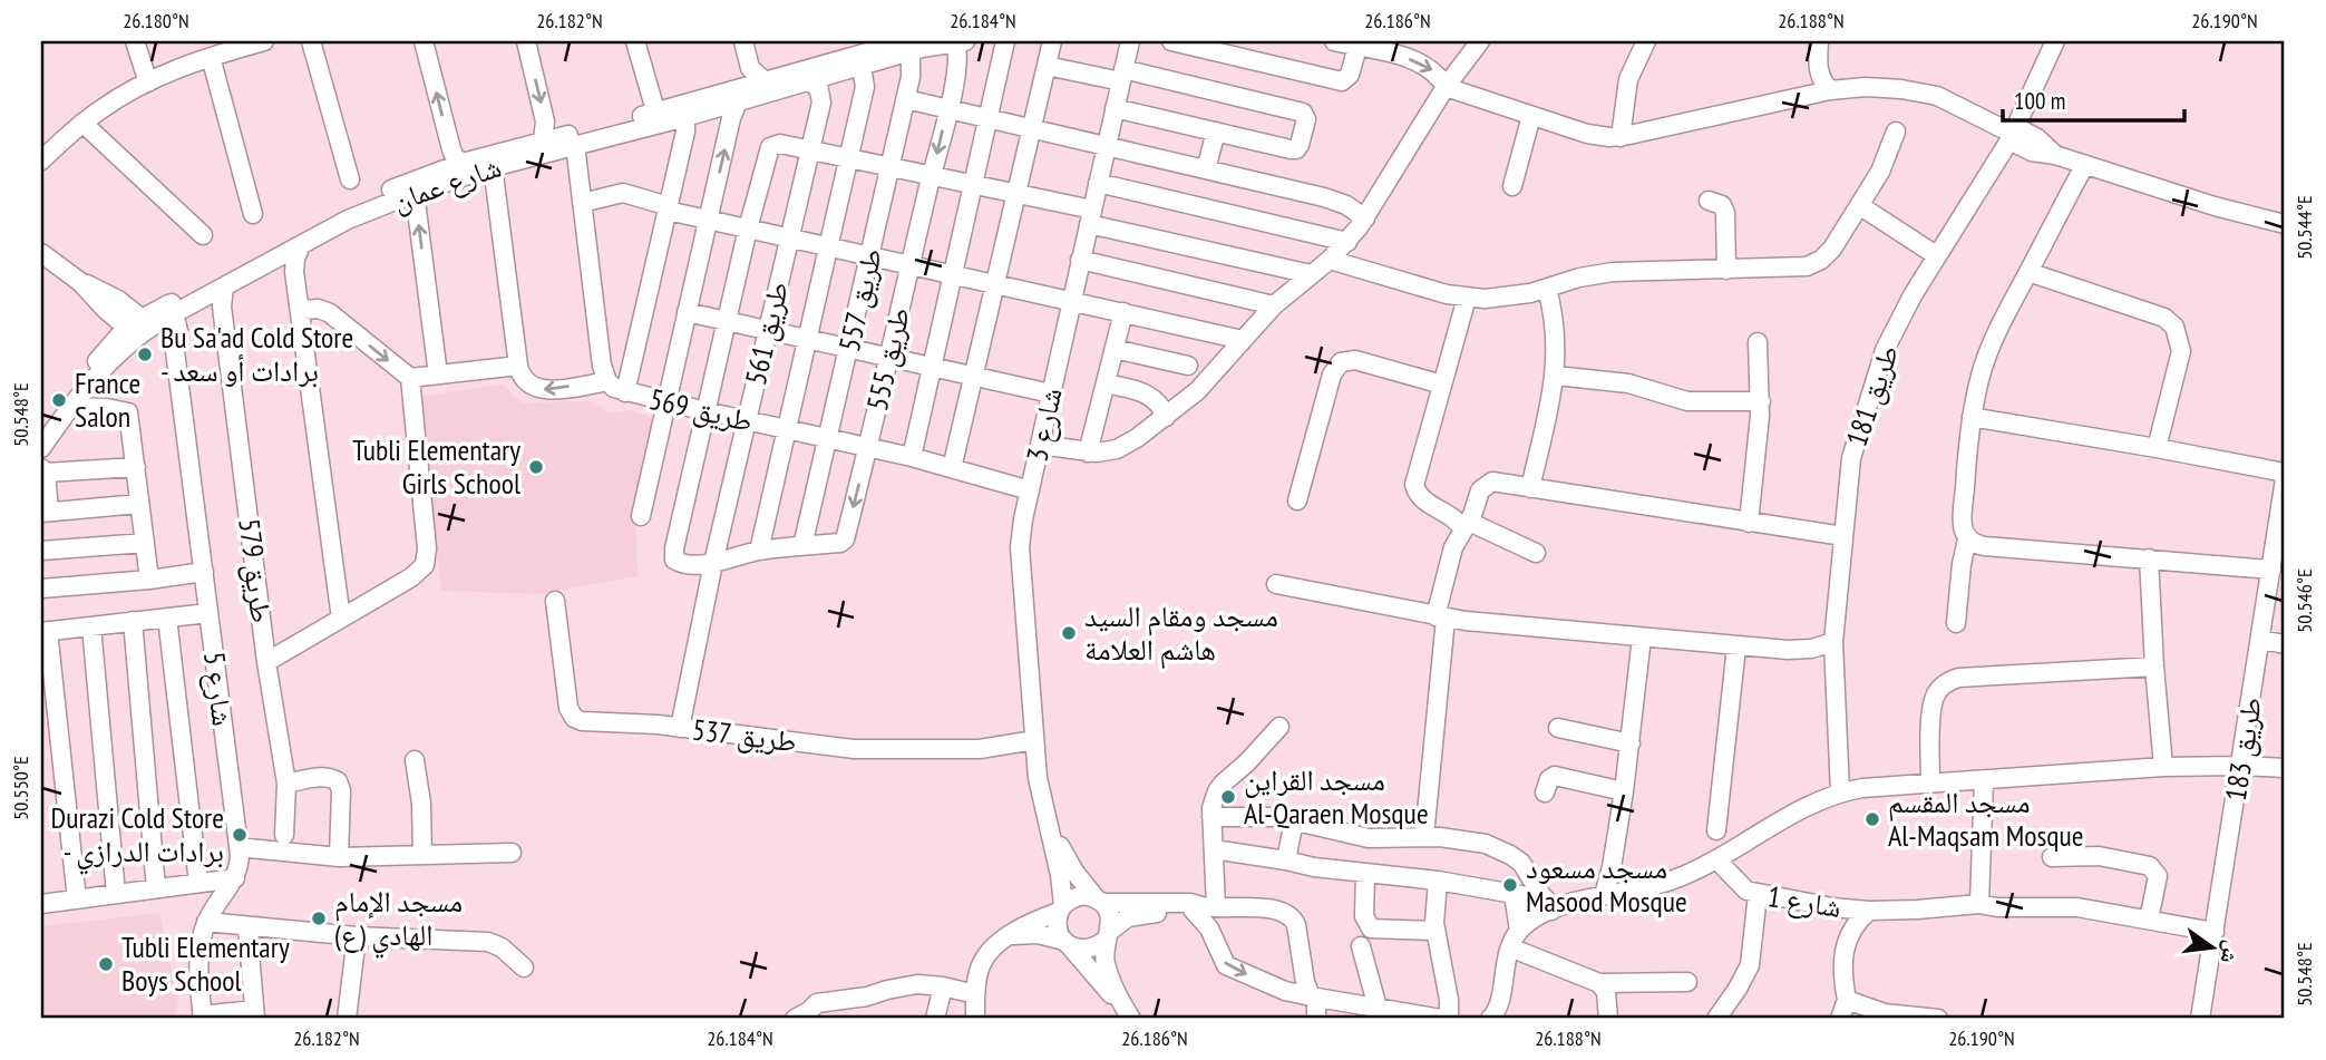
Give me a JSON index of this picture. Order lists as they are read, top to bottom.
{
  "streets": {
    "street": [
      "شارع عمان",
      "طريق 557",
      "طريق 561",
      "طريق 555",
      "طريق 181",
      "طريق 569",
      "شارع 3",
      "طريق 579",
      "شارع 5",
      "طريق 537",
      "طريق 183",
      "شارع 1"
    ]
  },
  "crossings": [
    ["شارع عمان", "طريق 557"],
    ["شارع عمان", "طريق 561"],
    ["شارع عمان", "طريق 555"],
    ["شارع عمان", "طريق 579"],
    ["شارع عمان", "شارع 5"],
    ["طريق 557", "طريق 555"],
    ["طريق 557", "طريق 569"],
    ["طريق 561", "طريق 569"],
    ["طريق 561", "طريق 537"],
    ["طريق 555", "طريق 569"],
    ["طريق 569", "شارع 3"],
    ["شارع 3", "طريق 537"],
    ["طريق 183", "شارع 1"]
  ],
  "places": [
    "Bu Sa'ad Cold Store - برادات أو سعد",
    "France Salon",
    "Tubli Elementary Girls School",
    "مسجد ومقام السيد هاشم العلامة",
    "مسجد القراين Al-Qaraen Mosque",
    "مسجد المقسم Al-Maqsam Mosque",
    "Durazi Cold Store - برادات الدرازي",
    "مسجد مسعود Masood Mosque",
    "مسجد الإمام الهادي (ع)",
    "Tubli Elementary Boys School"
  ],
  "scale_bar": "100 m",
  "north": "right",
  "coordinates": [
    "26.180°N",
    "26.182°N",
    "26.184°N",
    "26.186°N",
    "26.188°N",
    "26.190°N",
    "50.544°E",
    "50.548°E",
    "50.546°E",
    "50.550°E"
  ]
}
